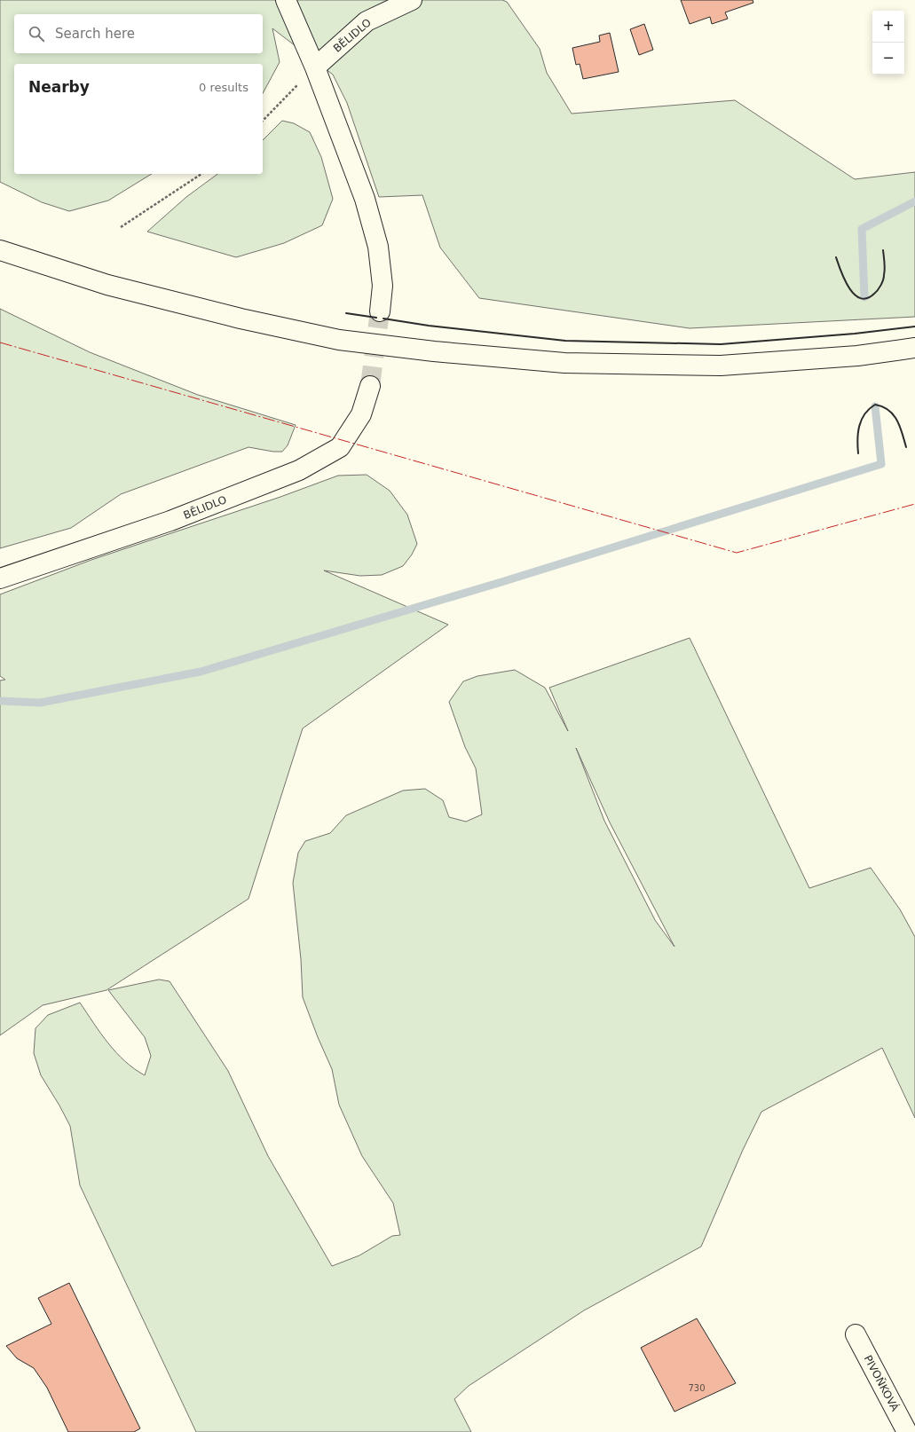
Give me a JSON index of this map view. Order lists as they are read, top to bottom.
{
  "streets": {
    "street": ["BĚLIDLO", "PIVOŇKOVÁ"]
  },
  "house_numbers": ["730"],
  "page": {
    "map_buttons": ["+", "−"],
    "search": "Search here",
    "heading": ["Nearby", "0 results"]
  }
}
